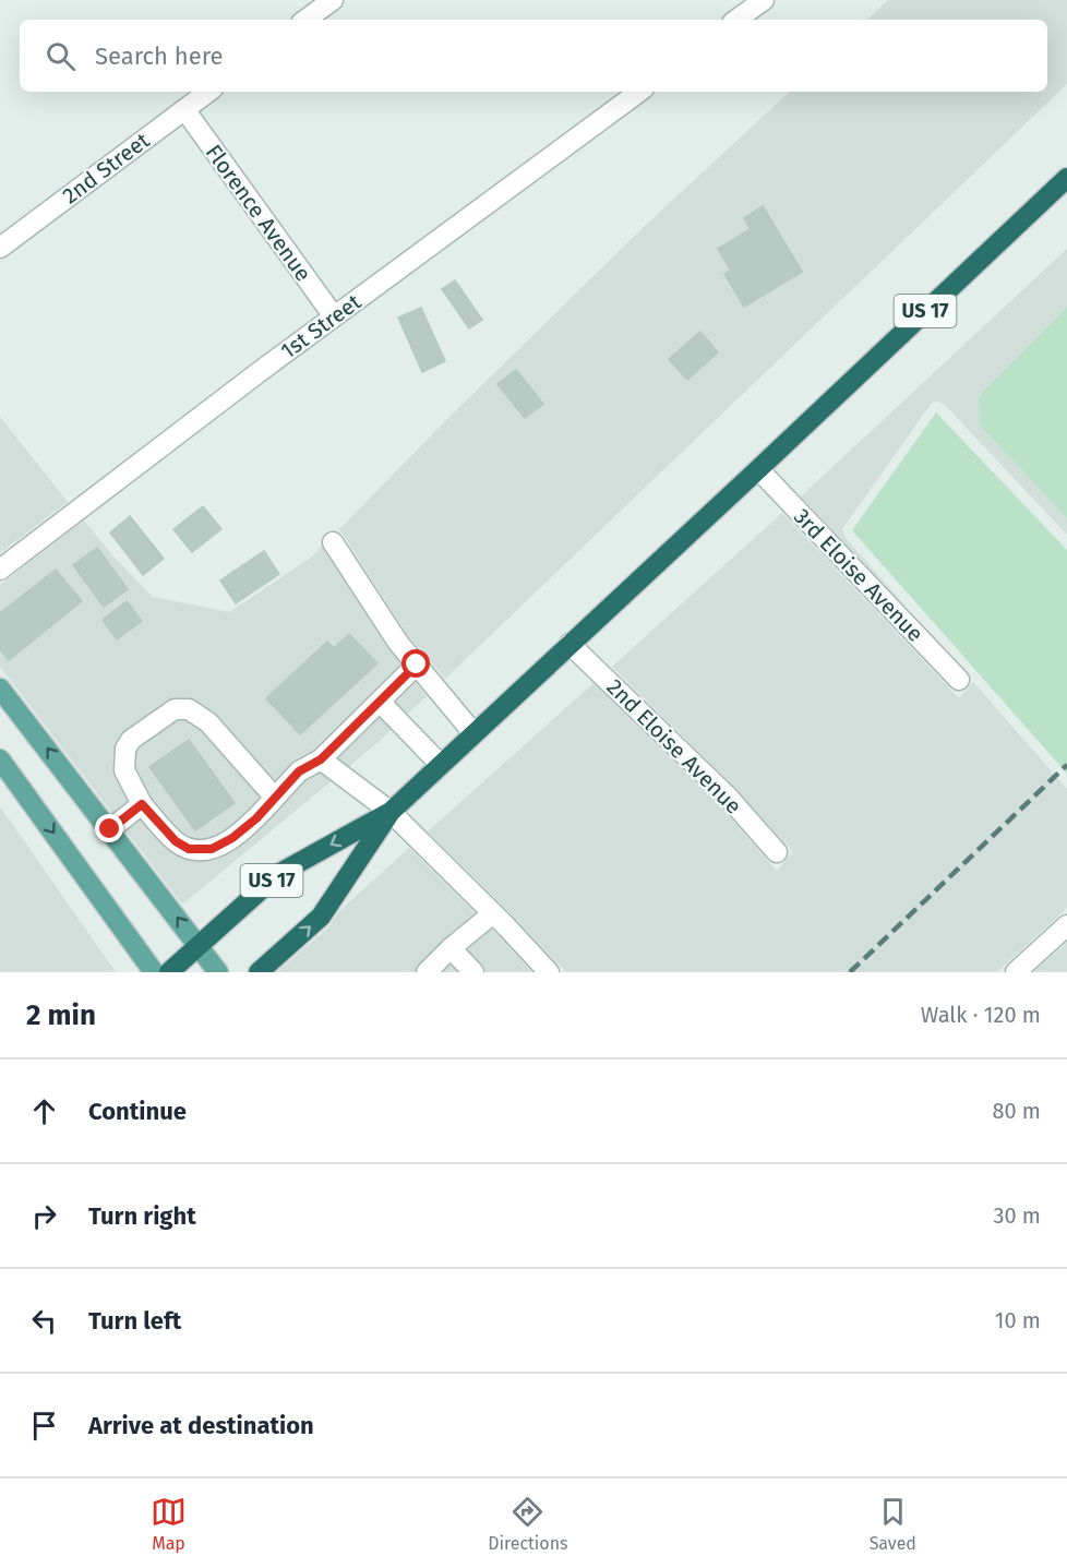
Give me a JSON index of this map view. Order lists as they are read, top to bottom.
{
  "streets": {
    "highway": ["US 17"],
    "street": [
      "2nd Street",
      "Florence Avenue",
      "1st Street",
      "3rd Eloise Avenue",
      "2nd Eloise Avenue"
    ]
  },
  "crossings": [
    ["2nd Street", "Florence Avenue"],
    ["Florence Avenue", "1st Street"],
    ["US 17", "3rd Eloise Avenue"],
    ["US 17", "2nd Eloise Avenue"]
  ],
  "page": {
    "search": "Search here",
    "heading": ["2 min", "Walk · 120 m"],
    "list": [
      ["Continue", "80 m"],
      ["Turn right", "30 m"],
      ["Turn left", "10 m"],
      "Arrive at destination"
    ],
    "nav": ["Map", "Directions", "Saved"]
  }
}
